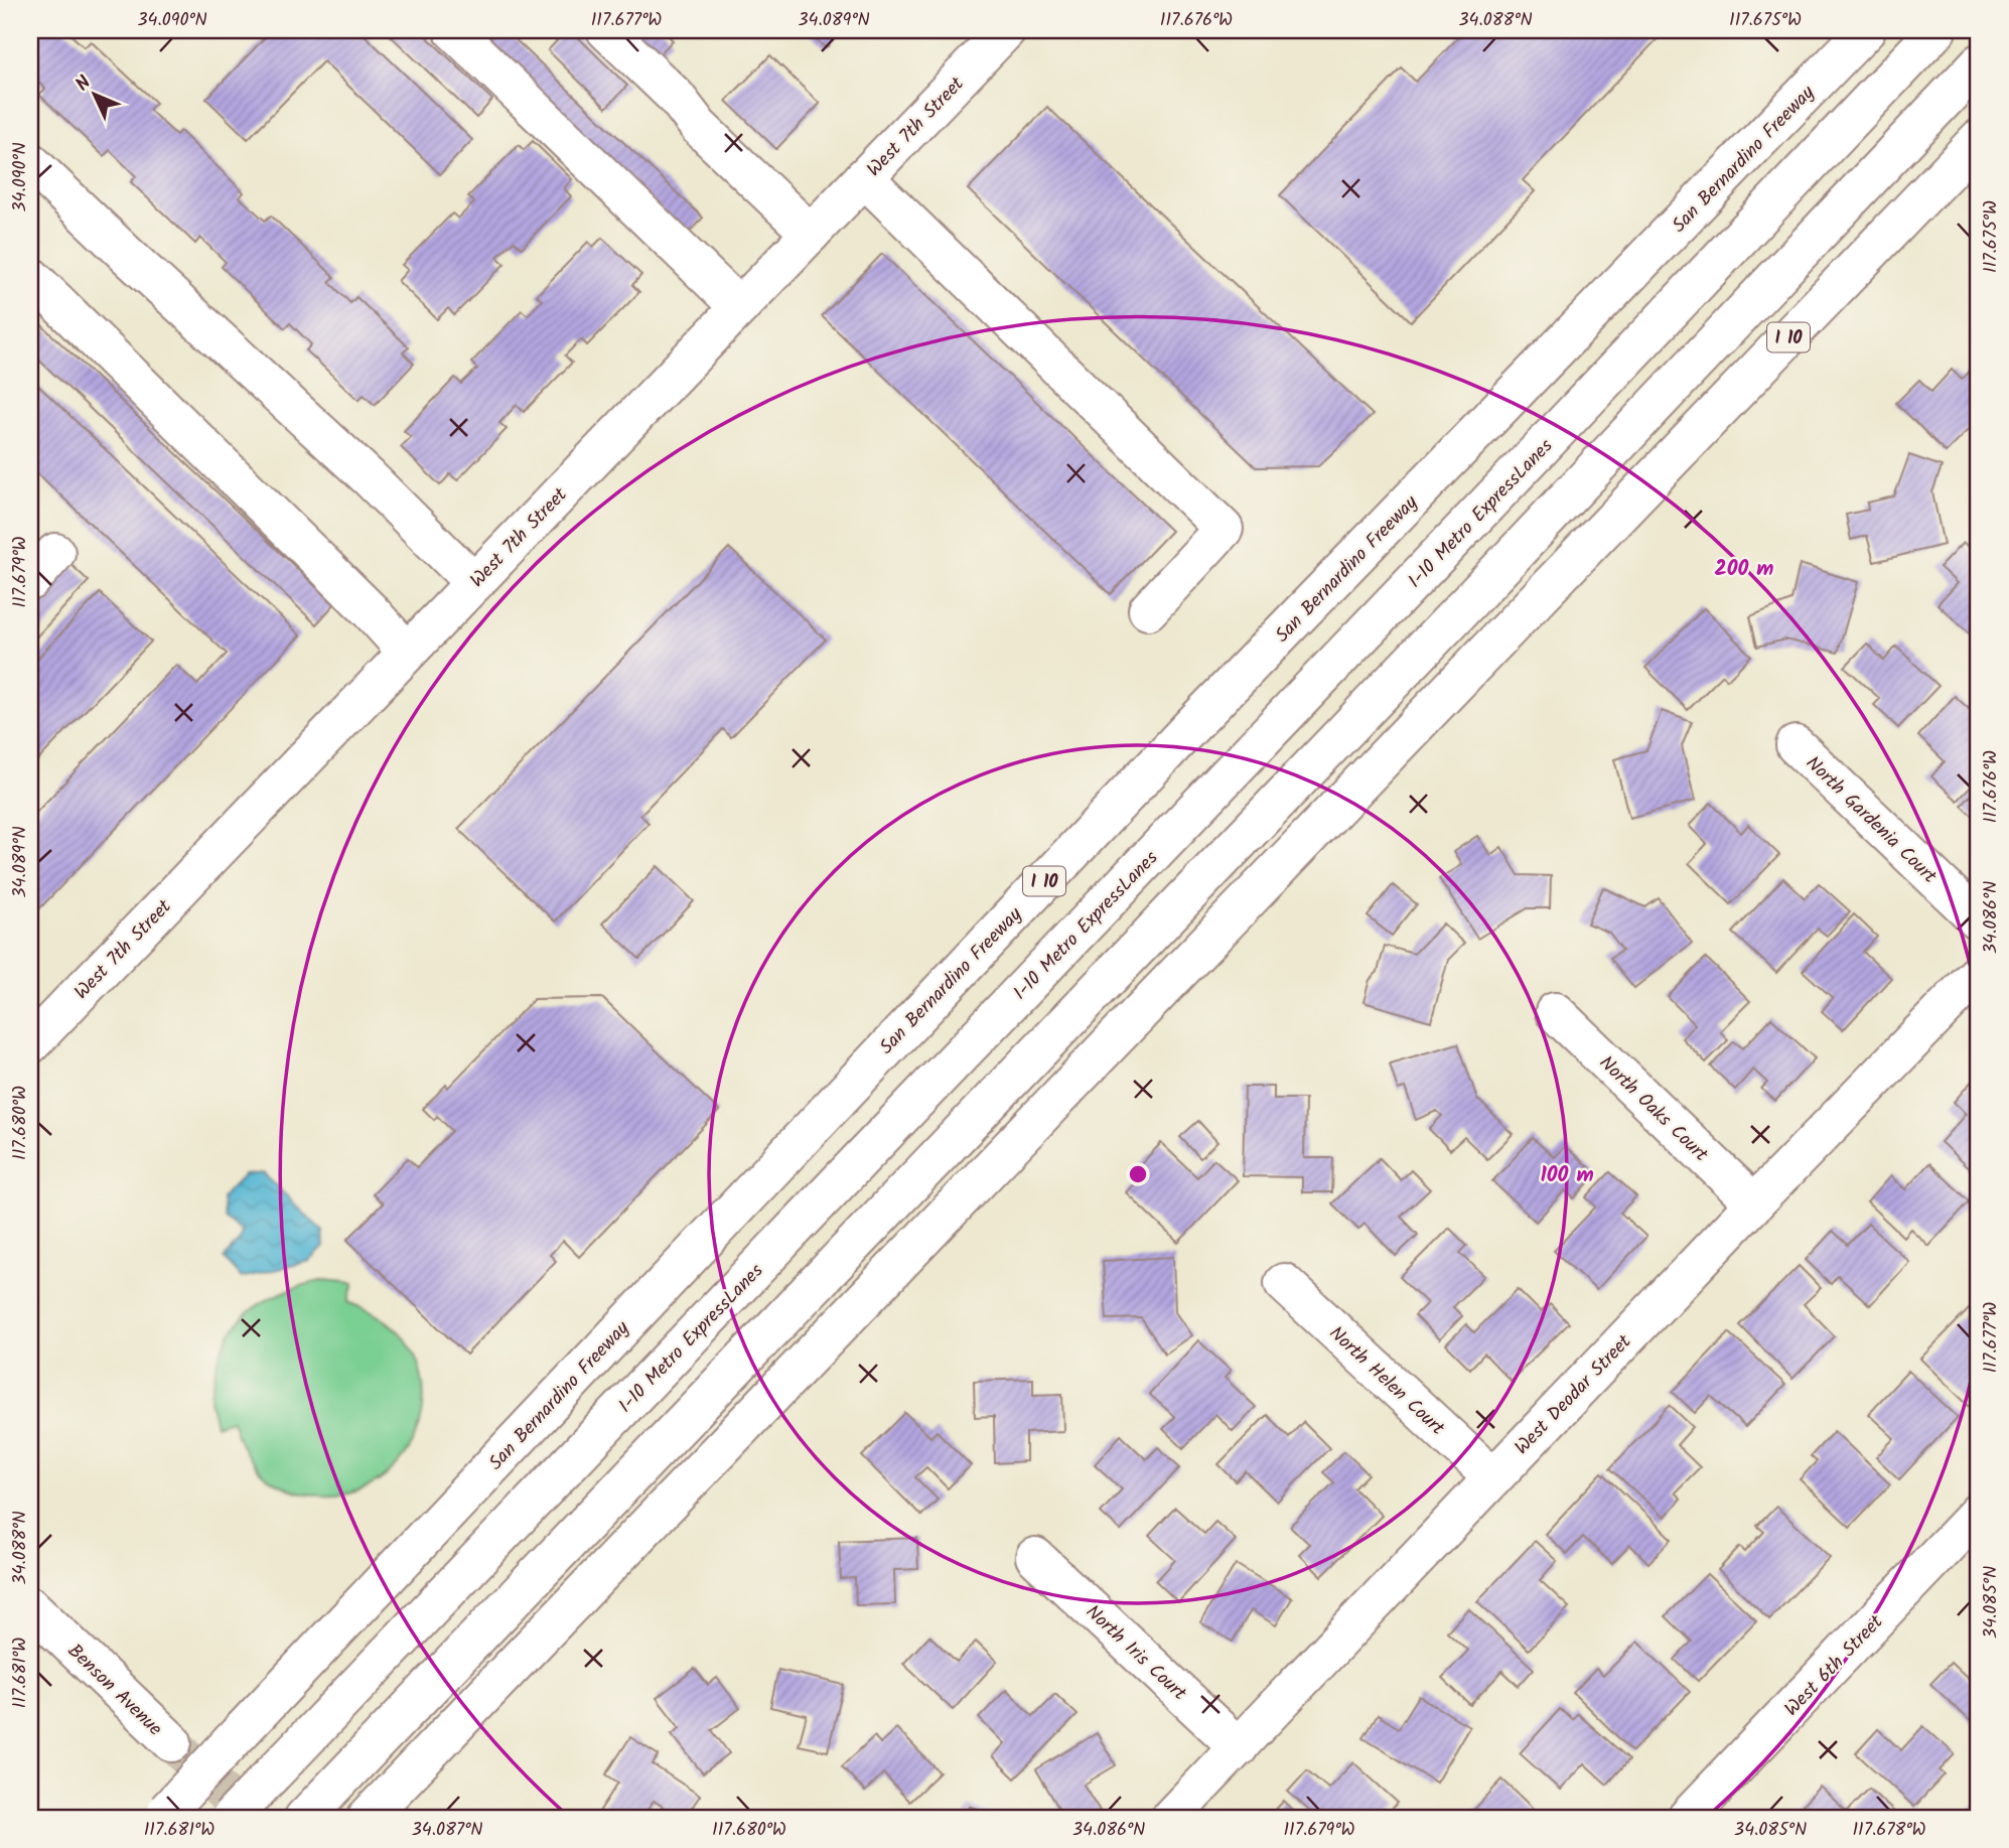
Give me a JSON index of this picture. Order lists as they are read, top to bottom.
{
  "streets": {
    "main road": [
      "West 7th Street",
      "San Bernardino Freeway",
      "I 10",
      "I-10 Metro ExpressLanes",
      "North Gardenia Court",
      "North Oaks Court",
      "North Helen Court",
      "West Deodar Street",
      "North Iris Court",
      "West 6th Street",
      "Benson Avenue"
    ]
  },
  "crossings": [
    ["North Oaks Court", "West Deodar Street"],
    ["North Helen Court", "West Deodar Street"],
    ["West Deodar Street", "North Iris Court"]
  ],
  "north": "top left",
  "coordinates": [
    "34.090°N",
    "117.677°W",
    "34.089°N",
    "117.676°W",
    "34.088°N",
    "117.675°W",
    "117.679°W",
    "34.086°N",
    "117.680°W",
    "34.085°N",
    "117.681°W",
    "34.087°N",
    "117.678°W"
  ],
  "rings": ["200 m", "100 m"]
}
